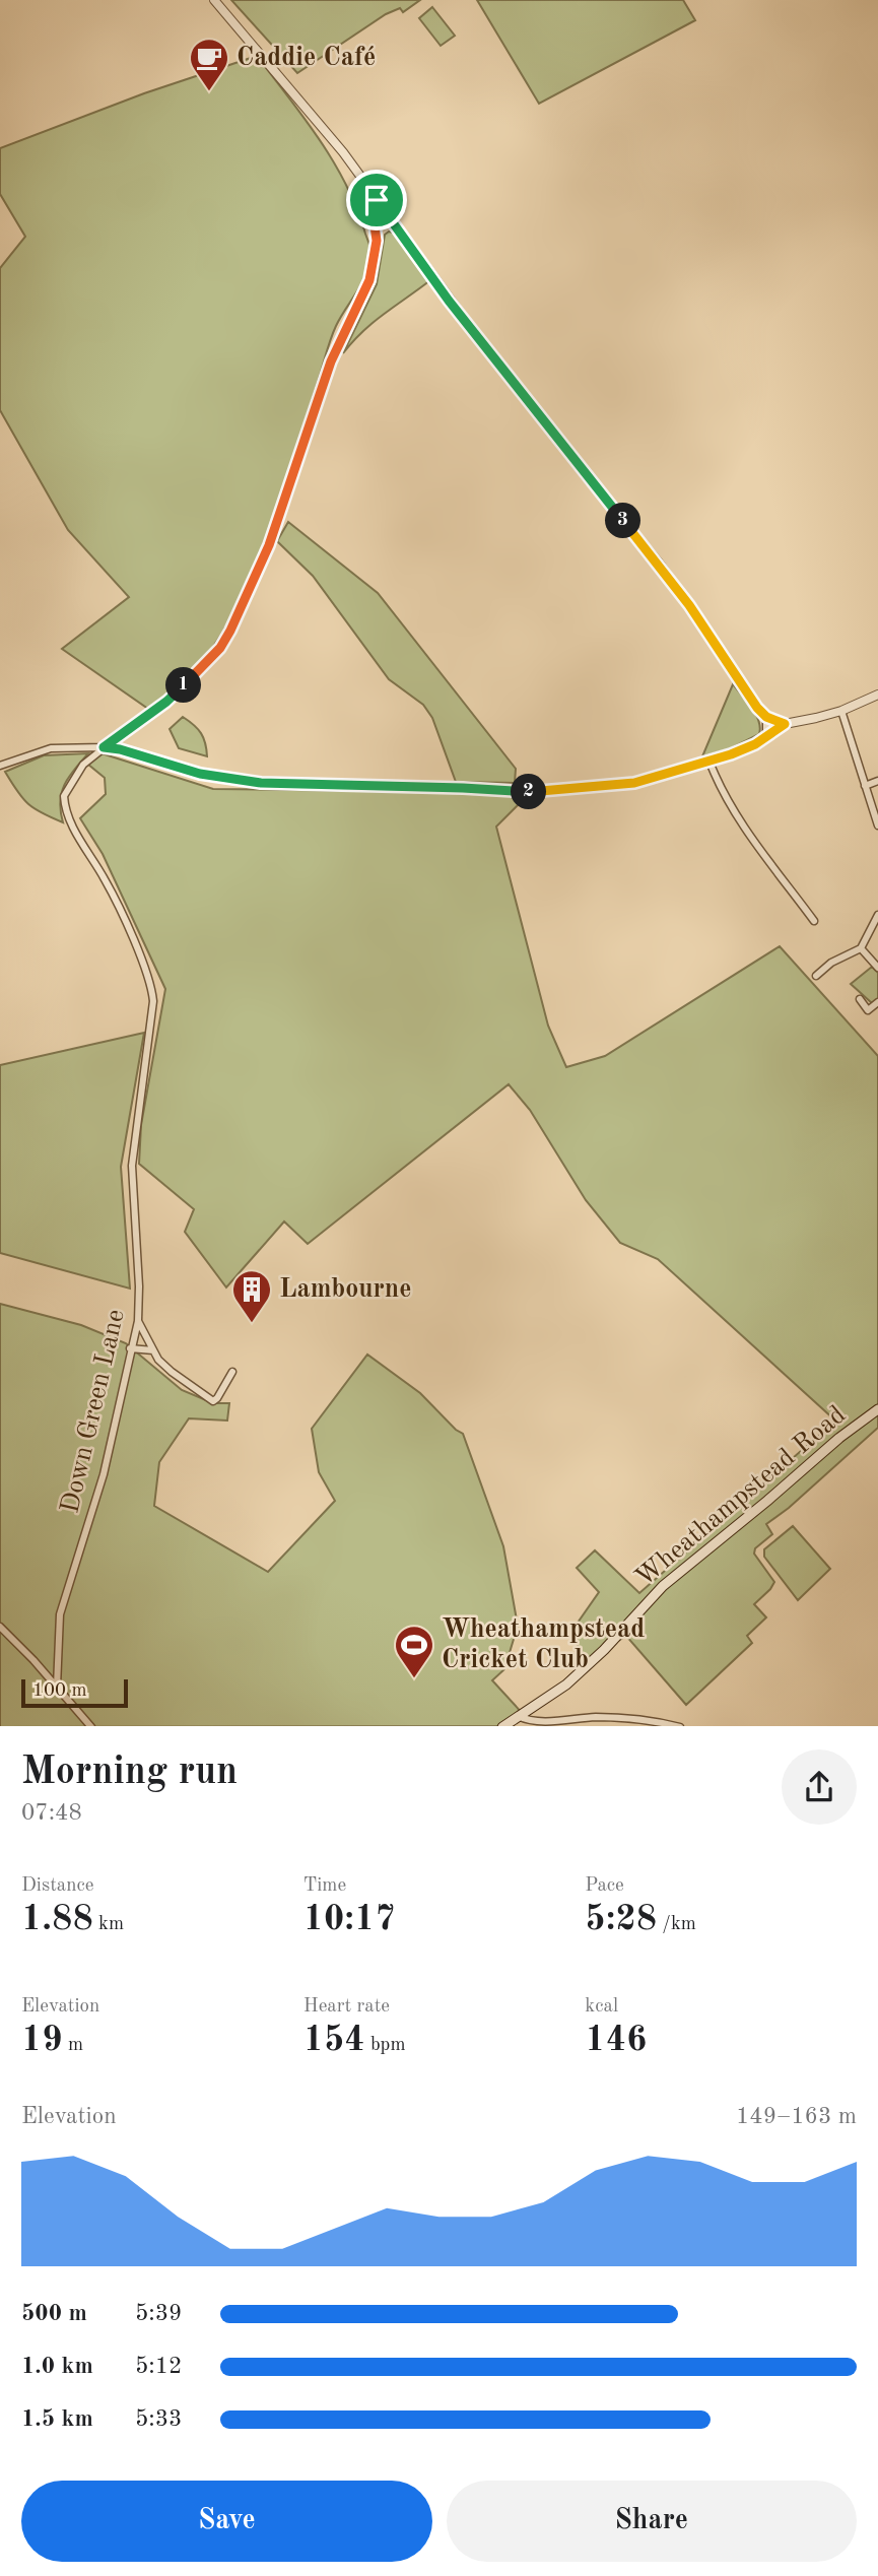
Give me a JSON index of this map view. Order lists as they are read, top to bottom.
{
  "streets": {
    "main road": ["Wheathampstead Road"],
    "street": ["Down Green Lane"]
  },
  "places": {
    "cafe": ["Caddie Café"],
    "building": ["Lambourne"],
    "sports": ["Wheathampstead Cricket Club"]
  },
  "scale_bar": "100 m",
  "page": {
    "pins": ["3", "1", "2"],
    "scale": "100 m",
    "heading": ["Morning run", "07:48"],
    "stats": [
      ["Distance", "1.88 km"],
      ["Time", "10:17"],
      ["Pace", "5:28 /km"],
      ["Elevation", "19 m"],
      ["Heart rate", "154 bpm"],
      ["kcal", "146"]
    ],
    "chart": ["Elevation", "149–163 m"],
    "list": [
      {
        "name": "500 m",
        "note": "5:39"
      },
      {
        "name": "1.0 km",
        "note": "5:12"
      },
      {
        "name": "1.5 km",
        "note": "5:33"
      }
    ],
    "buttons": ["Save", "Share"]
  }
}
